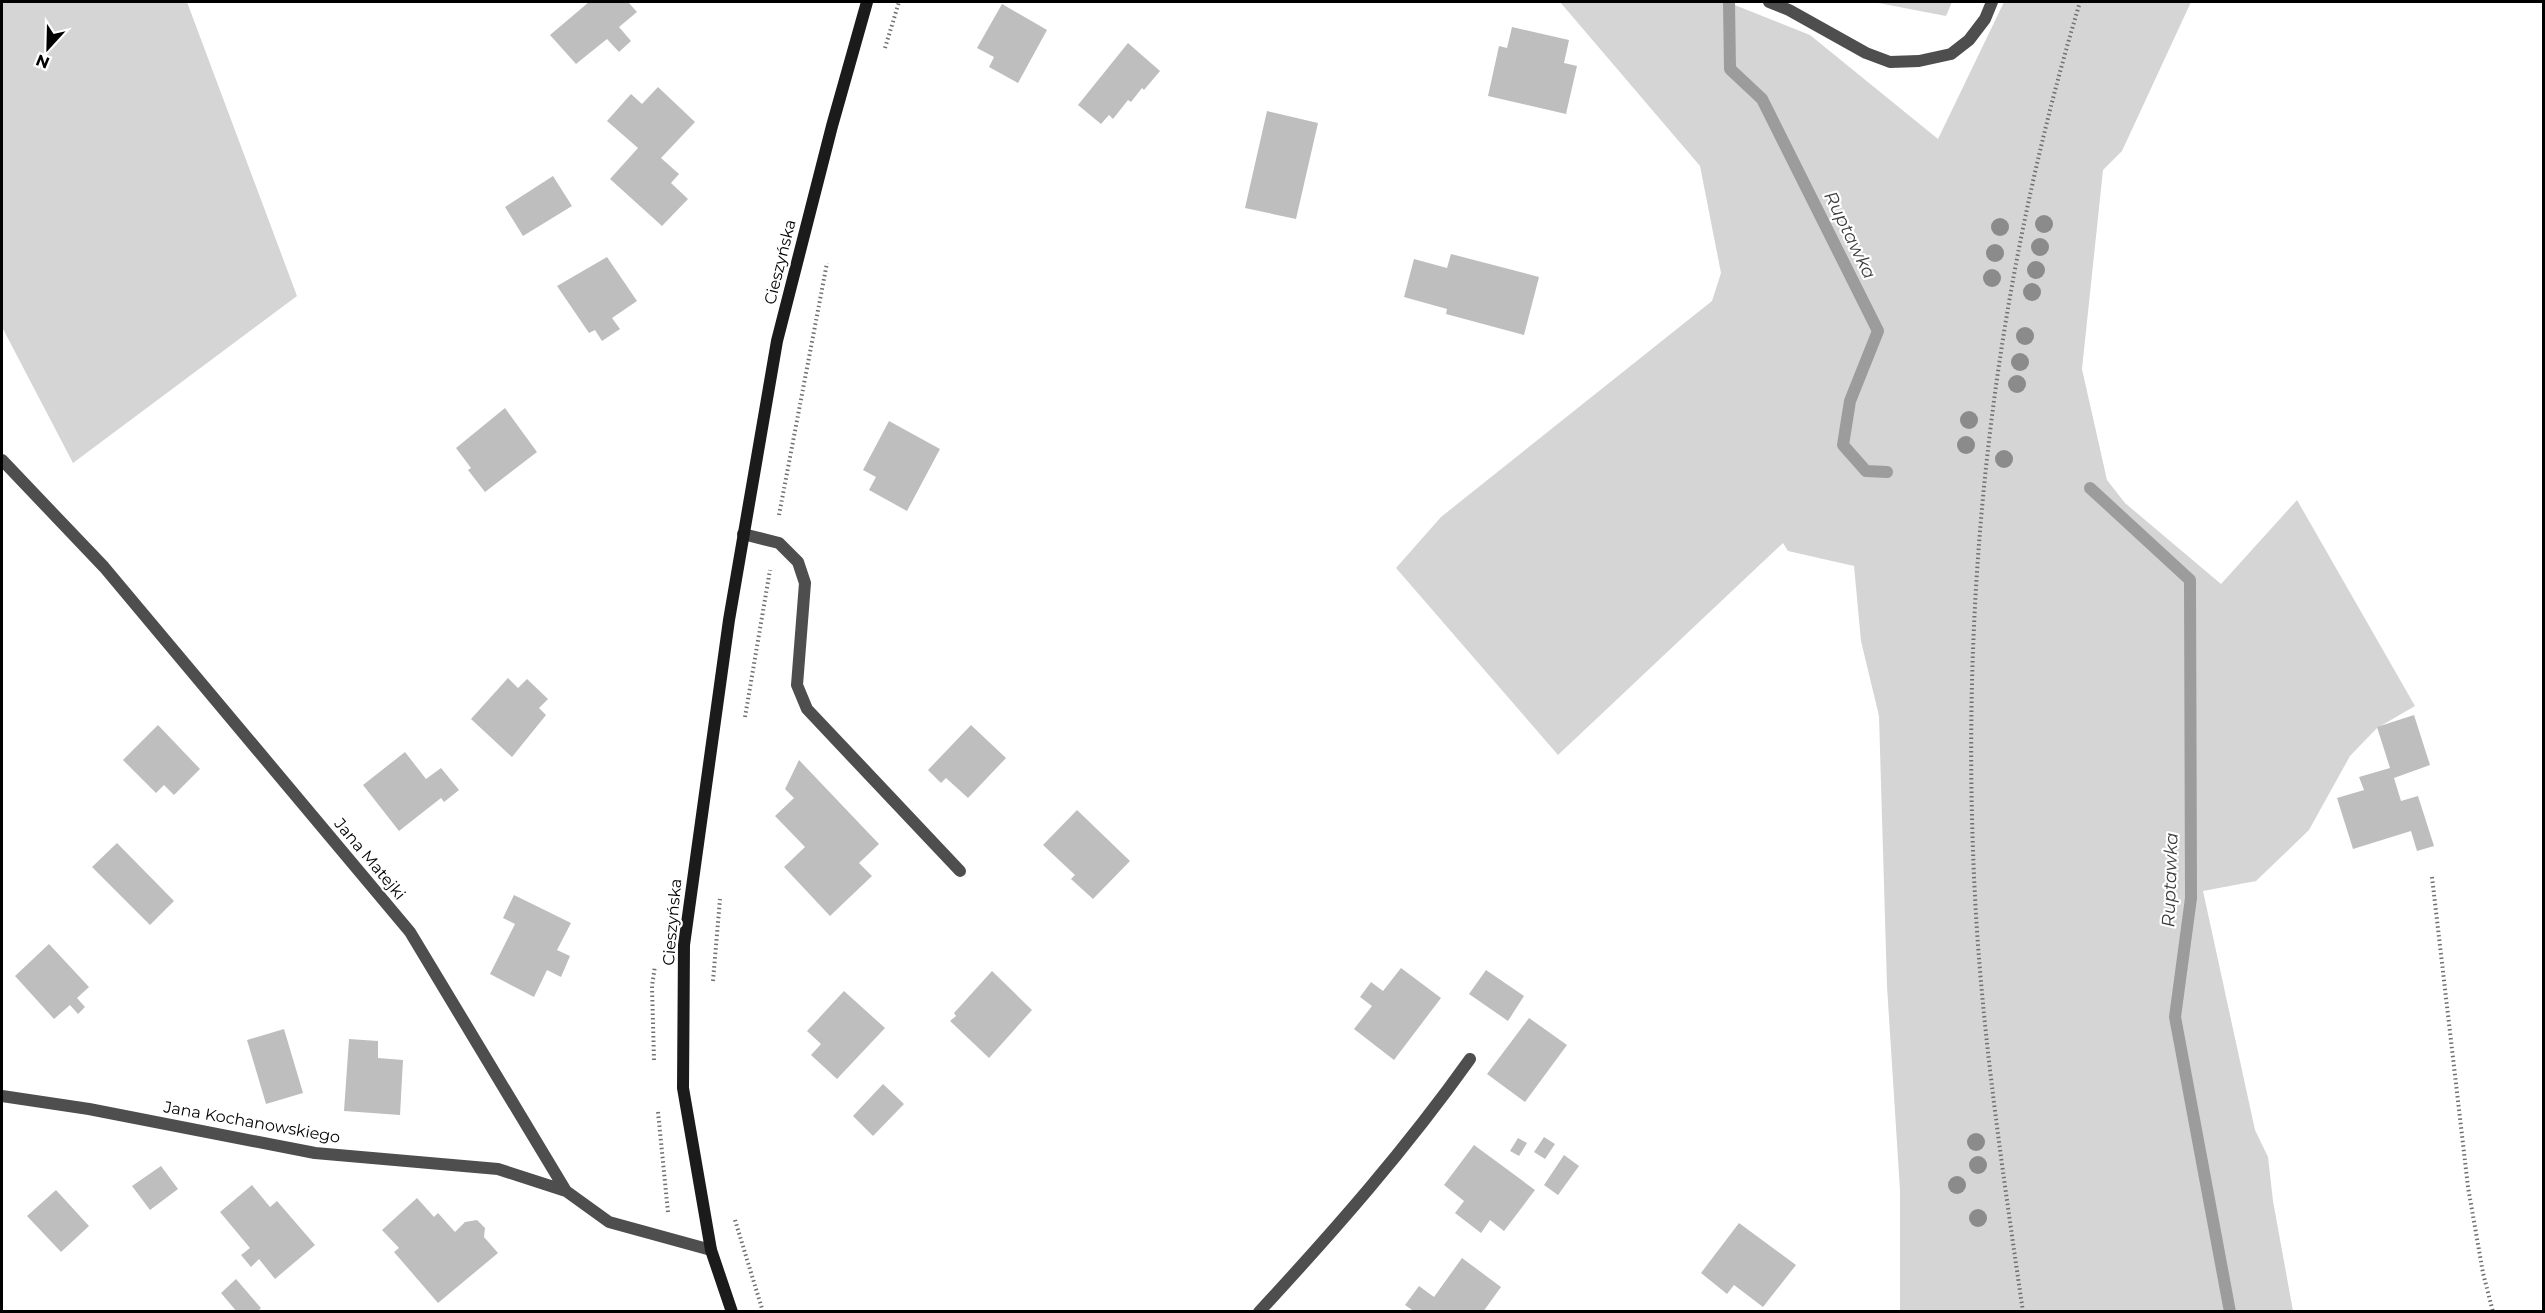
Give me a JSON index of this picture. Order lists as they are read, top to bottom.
{
  "streets": {
    "main road": ["Cieszyńska"],
    "street": ["Jana Matejki", "Jana Kochanowskiego"]
  },
  "crossings": [
    ["Cieszyńska", "Jana Matejki"],
    ["Jana Matejki", "Jana Kochanowskiego"]
  ],
  "water": ["Ruptawka"],
  "north": "bottom"
}
